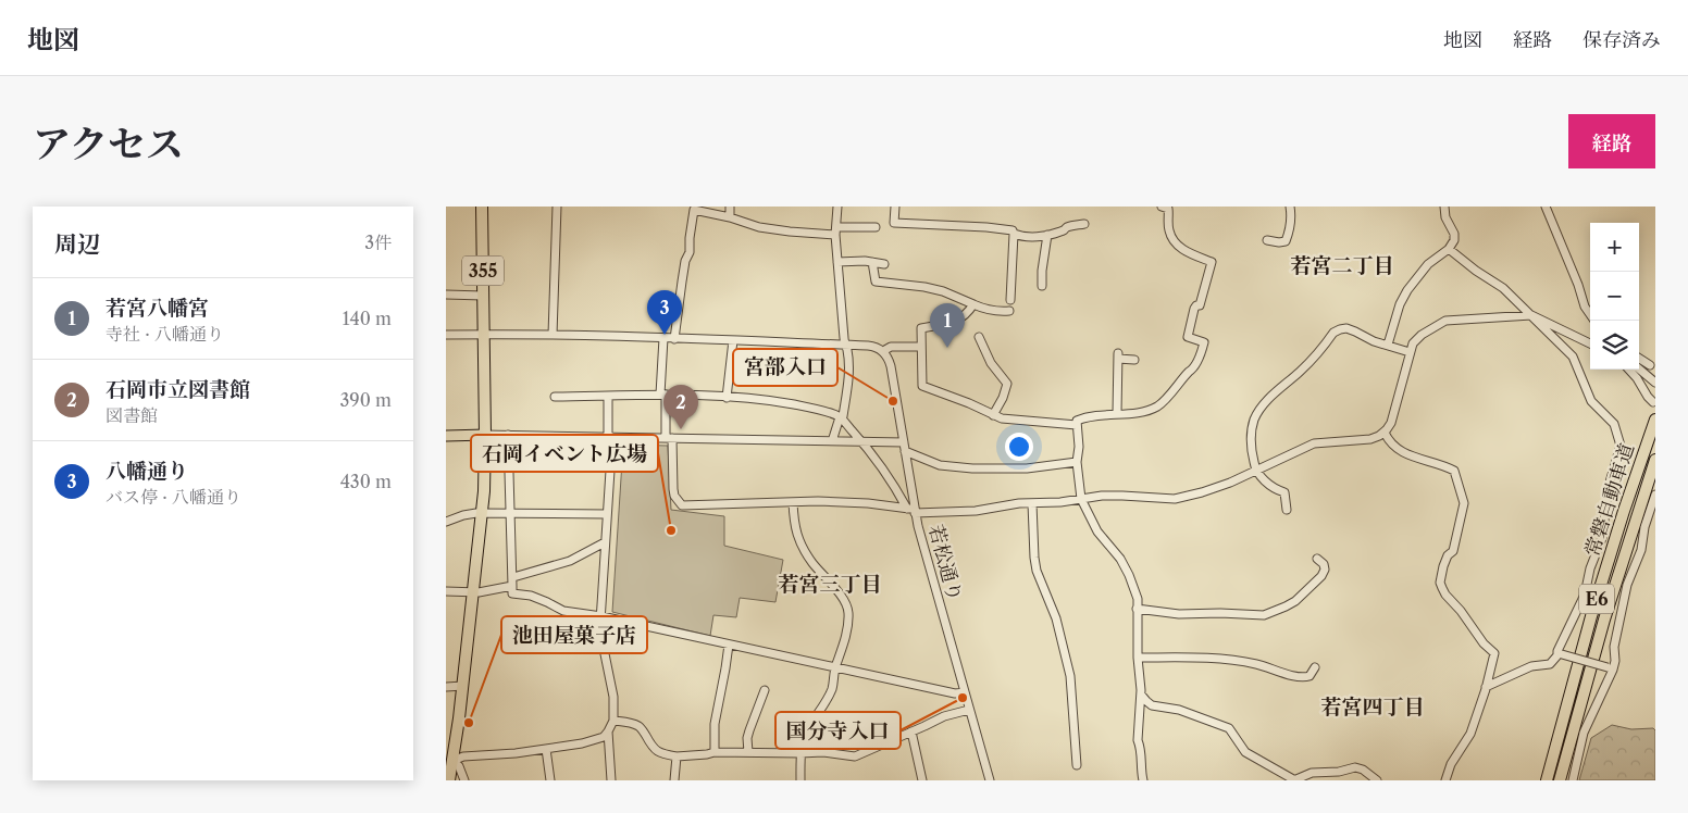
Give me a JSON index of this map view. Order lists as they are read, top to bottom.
{
  "streets": {
    "highway": ["355", "常磐自動車道", "E6"],
    "street": ["若松通り"]
  },
  "districts": ["若宮二丁目", "若宮三丁目", "若宮四丁目"],
  "places": [
    "宮部入口",
    "石岡イベント広場",
    "国分寺入口",
    "池田屋菓子店"
  ],
  "page": {
    "header": "地図",
    "nav": ["地図", "経路", "保存済み"],
    "title": "アクセス",
    "buttons": "経路",
    "heading": ["周辺", "3件"],
    "map_buttons": ["+", "−"],
    "list": [
      {
        "mark": "1",
        "name": "若宮八幡宮",
        "note": "寺社 · 八幡通り",
        "value": "140 m"
      },
      {
        "mark": "2",
        "name": "石岡市立図書館",
        "note": "図書館",
        "value": "390 m"
      },
      {
        "mark": "3",
        "name": "八幡通り",
        "note": "バス停 · 八幡通り",
        "value": "430 m"
      }
    ],
    "pins": ["3", "1", "2"]
  }
}
